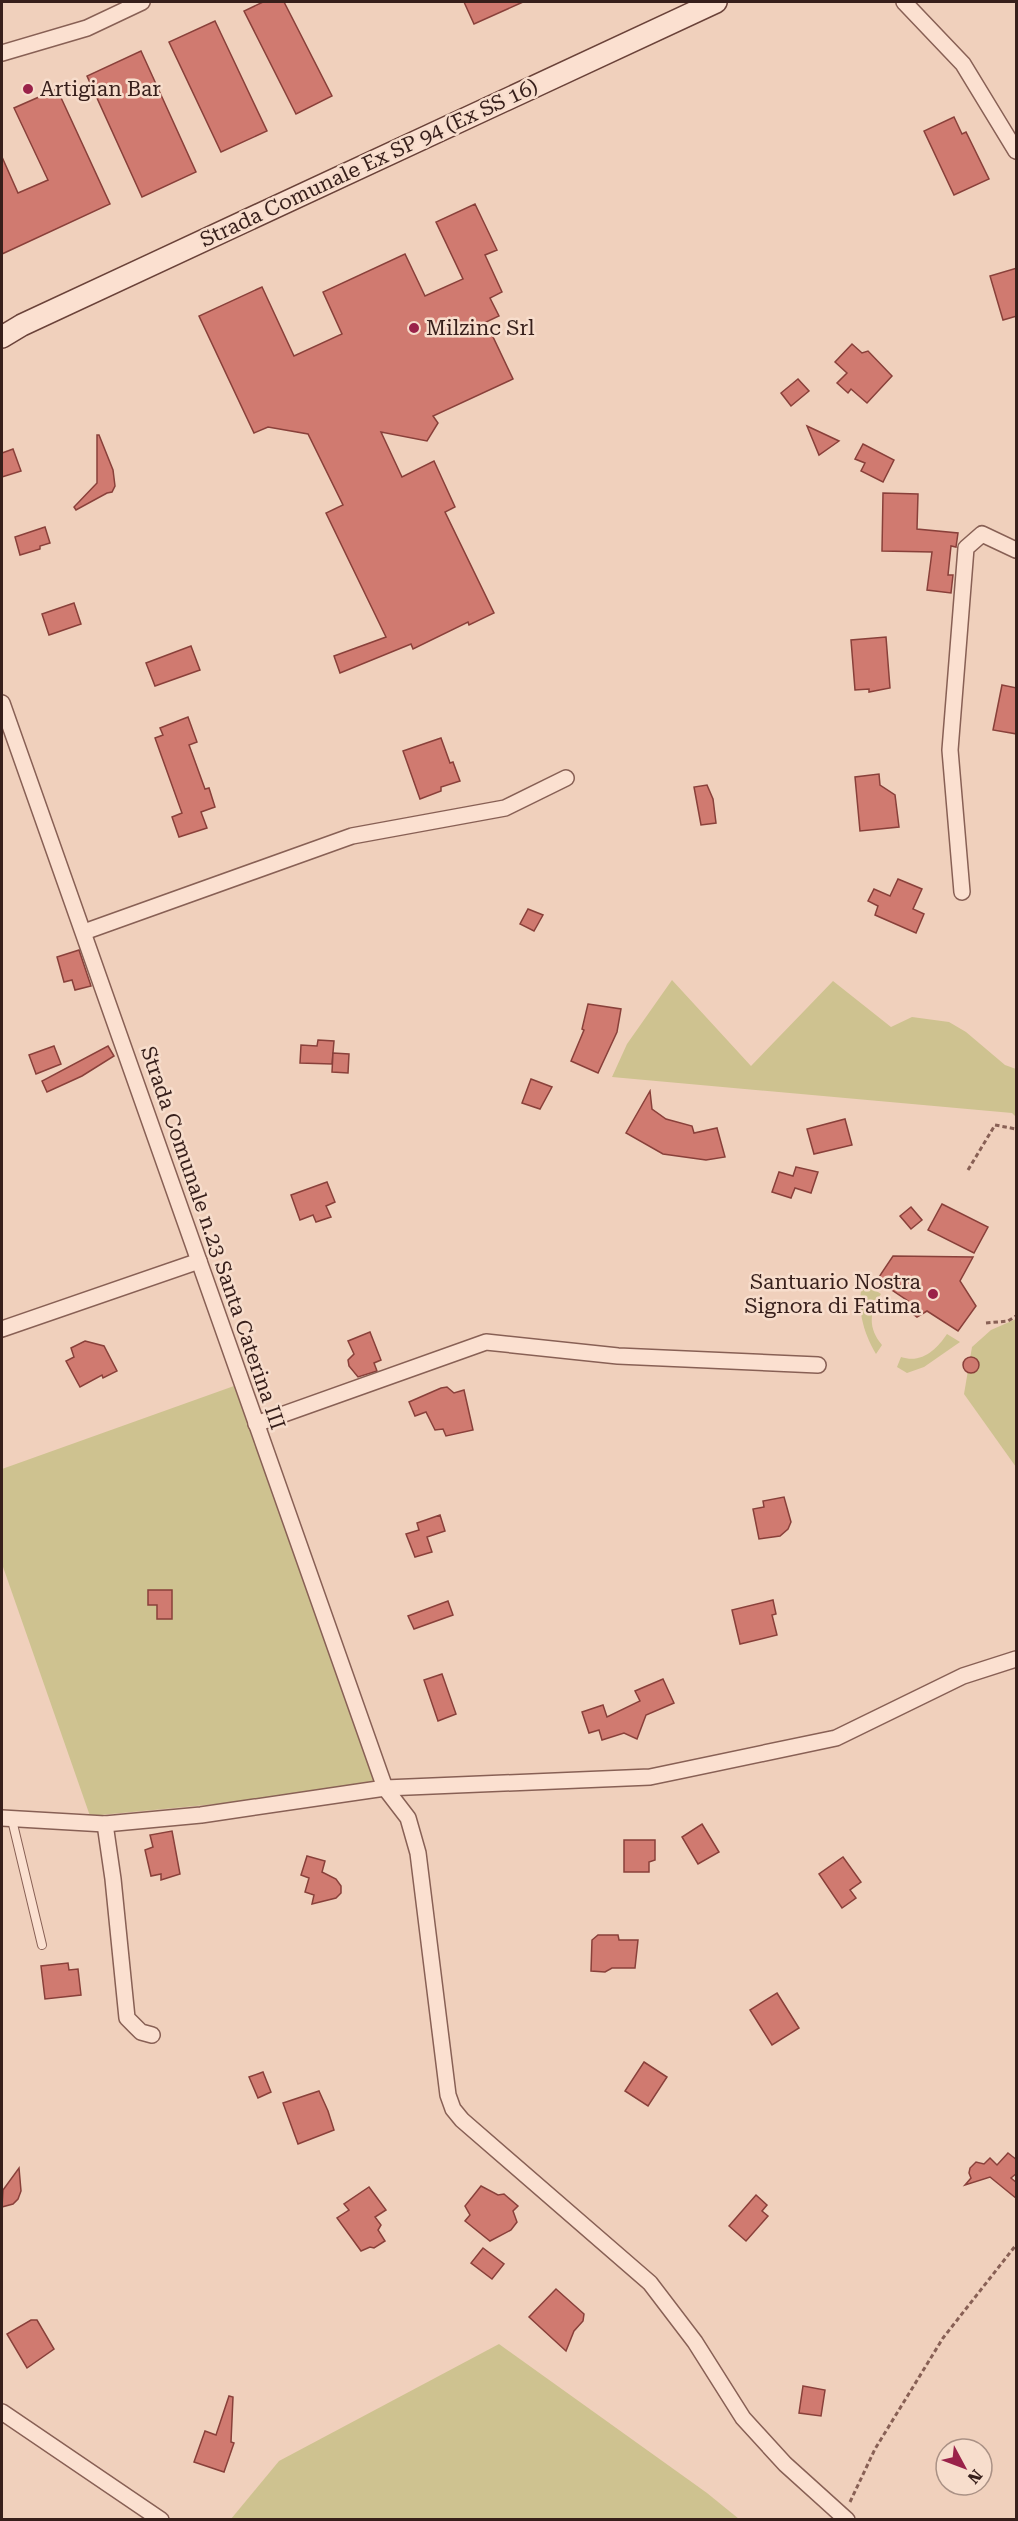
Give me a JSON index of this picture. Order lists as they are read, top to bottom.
{
  "streets": {
    "main road": ["Strada Comunale Ex SP 94 (Ex SS 16)"],
    "street": ["Strada Comunale n.23 Santa Caterina III"]
  },
  "places": ["Artigian Bar", "Milzinc Srl", "Santuario Nostra Signora di Fatima"],
  "north": "bottom right"
}
